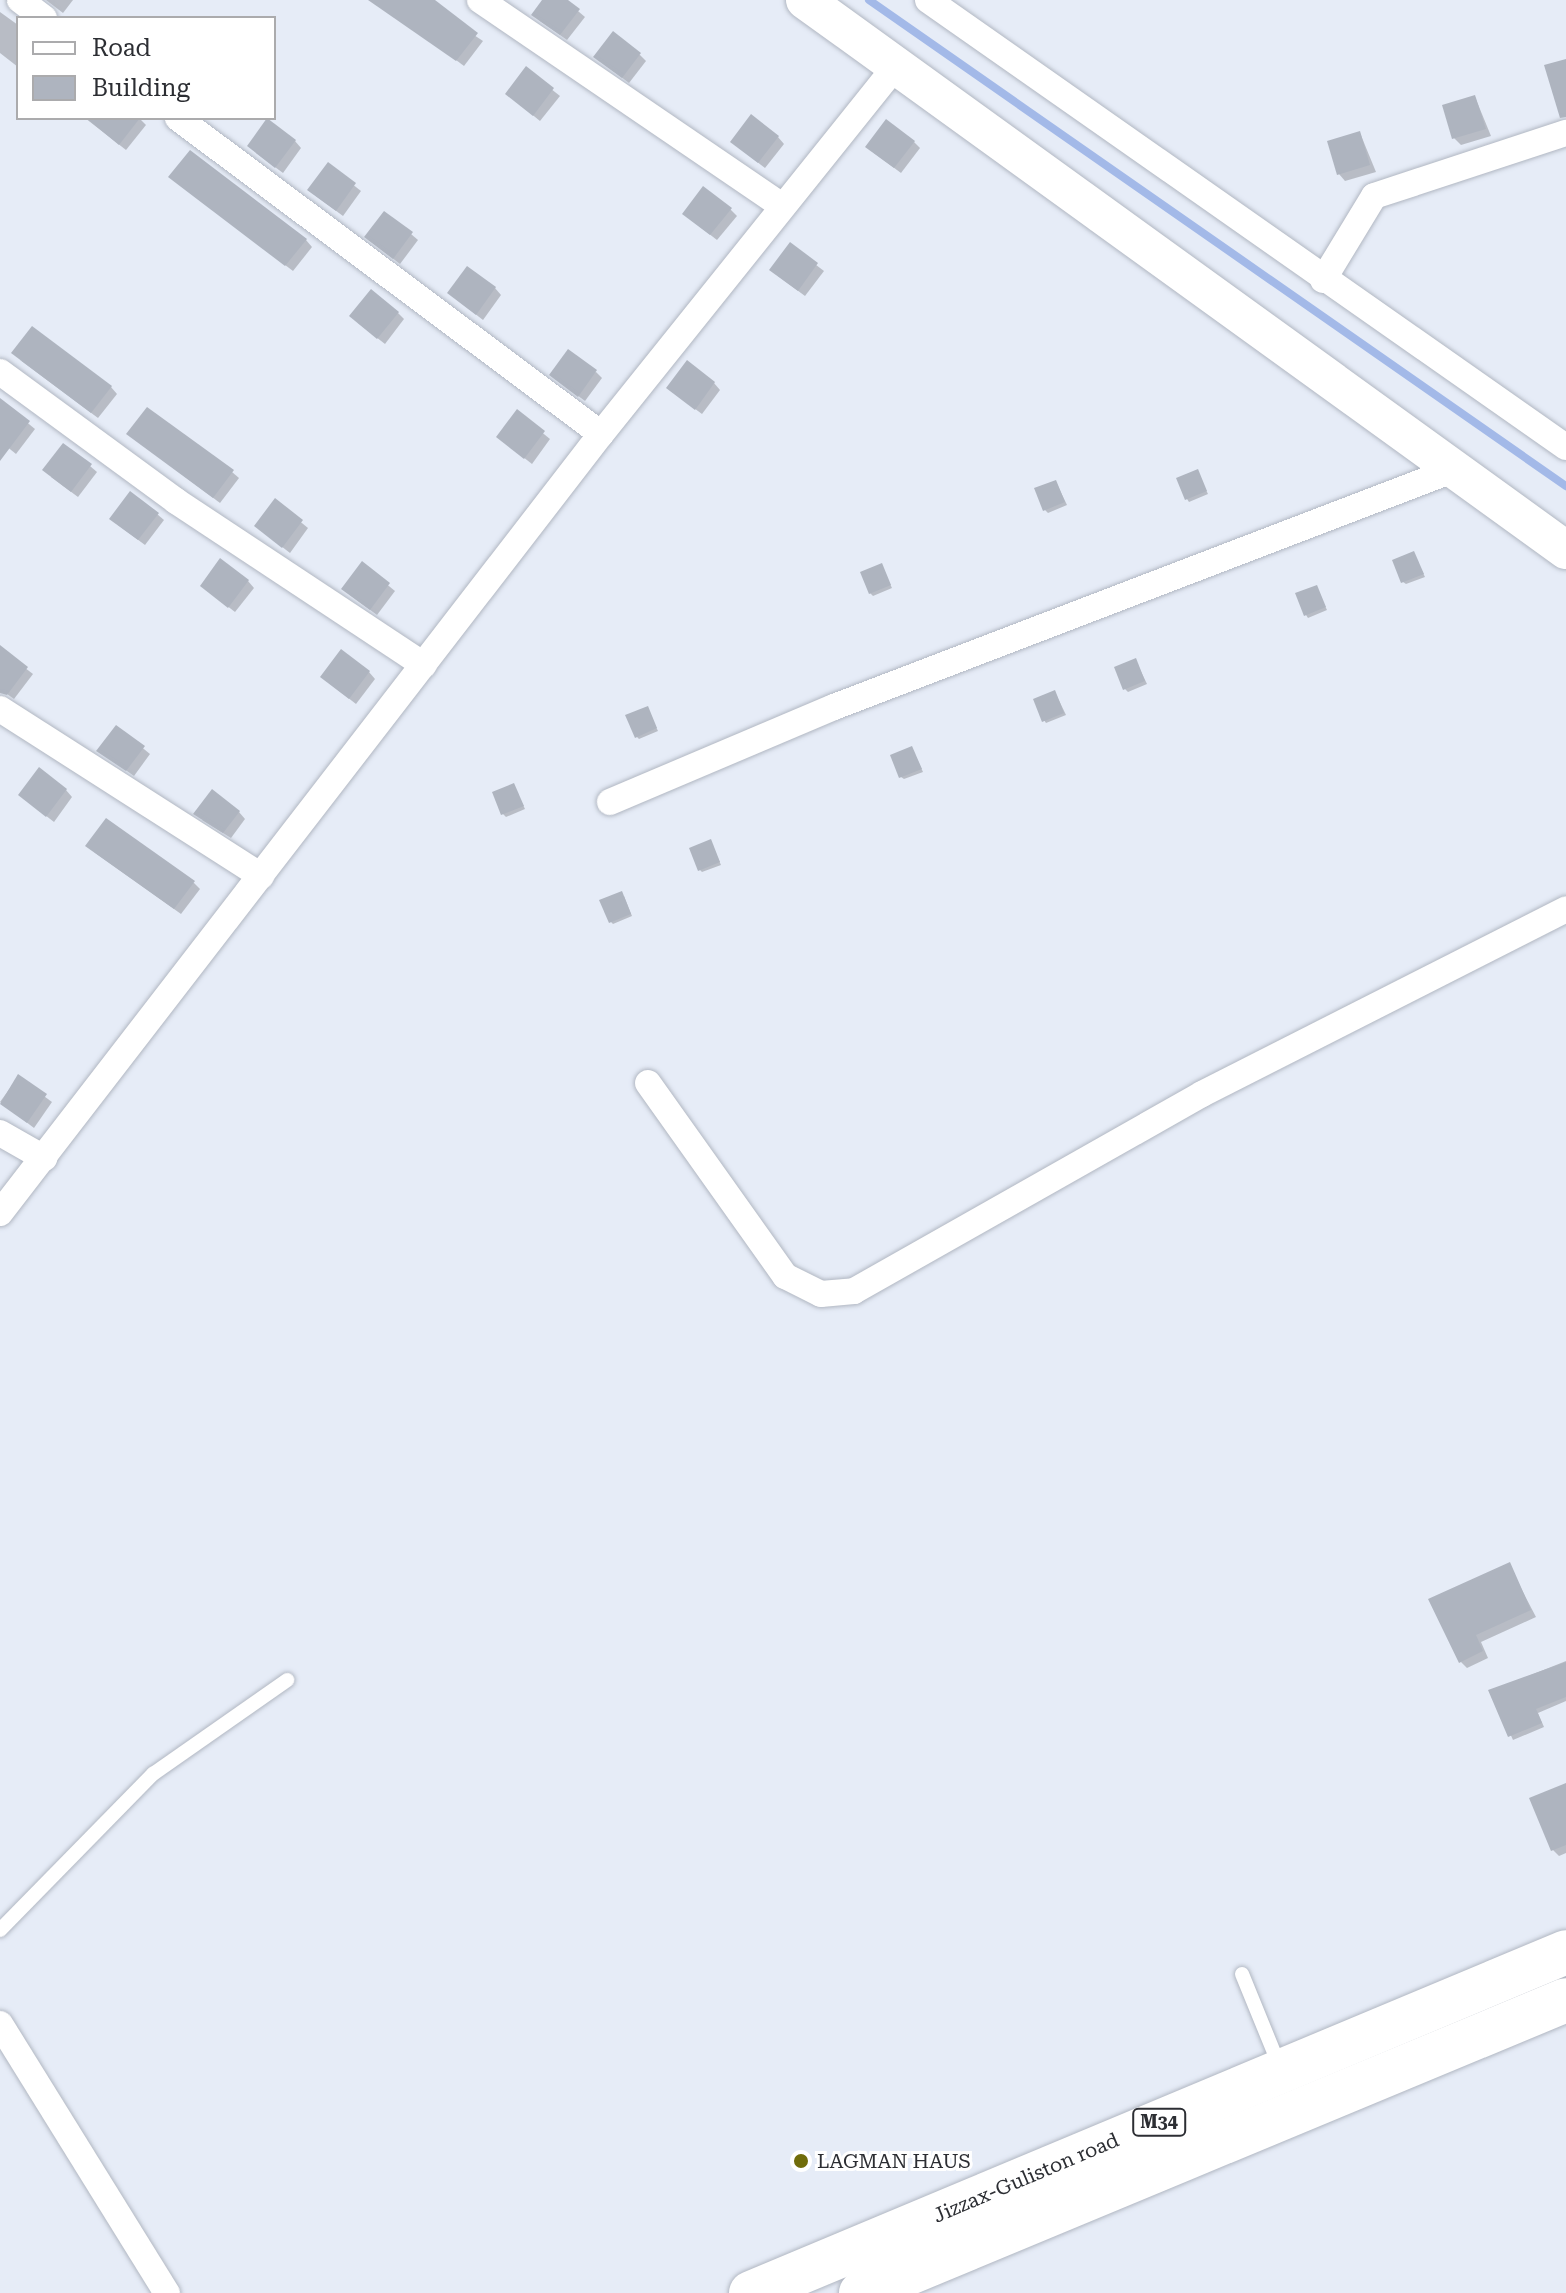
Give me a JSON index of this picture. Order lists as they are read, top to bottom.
{
  "streets": {
    "highway": ["M34", "Jizzax-Guliston road"]
  },
  "places": ["LAGMAN HAUS"],
  "legend": ["Road", "Building"]
}
